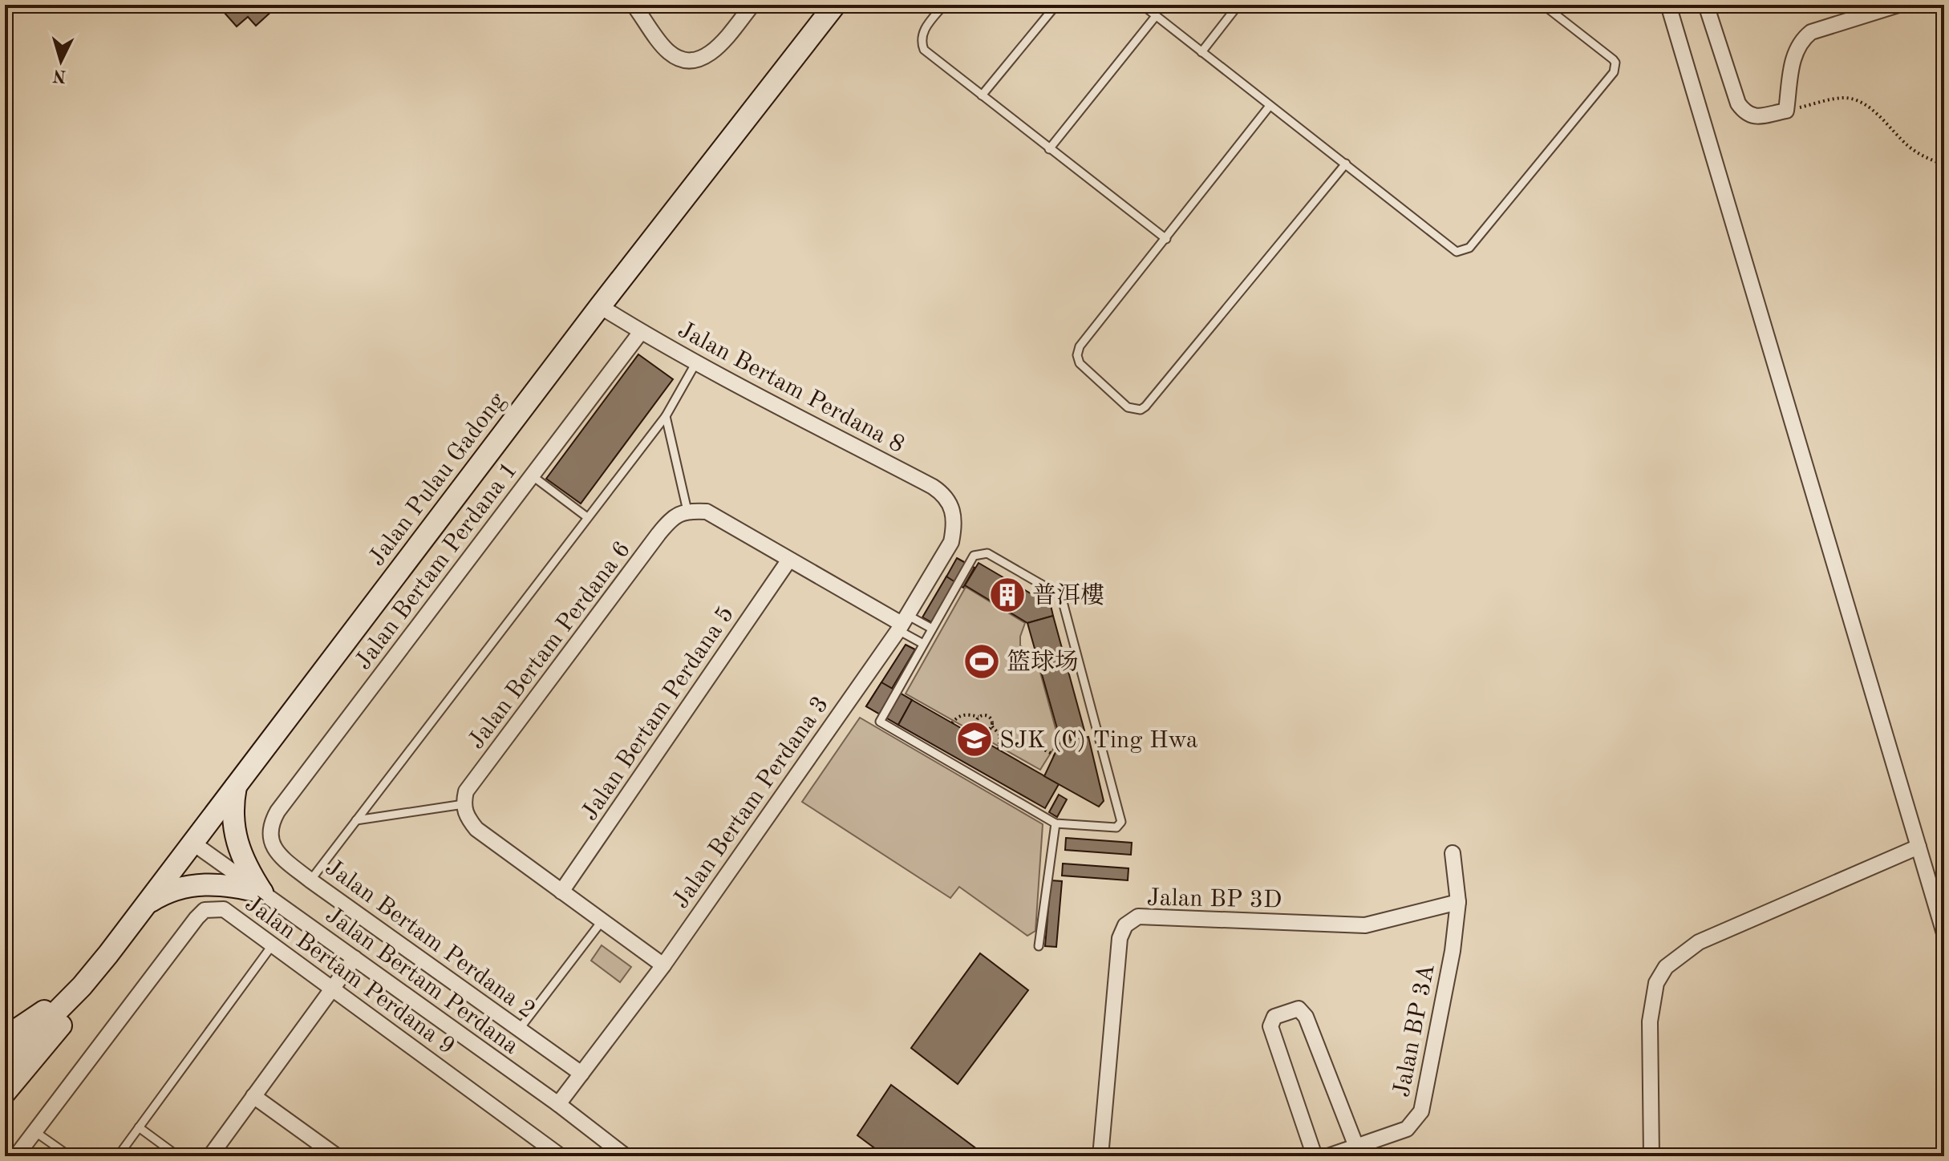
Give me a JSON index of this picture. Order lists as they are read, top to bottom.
{
  "streets": {
    "main road": ["Jalan Pulau Gadong"],
    "street": [
      "Jalan Bertam Perdana 8",
      "Jalan Bertam Perdana 1",
      "Jalan Bertam Perdana 6",
      "Jalan Bertam Perdana 5",
      "Jalan Bertam Perdana 3",
      "Jalan BP 3D",
      "Jalan Bertam Perdana 2",
      "Jalan Bertam Perdana 9",
      "Jalan Bertam Perdana",
      "Jalan BP 3A"
    ]
  },
  "crossings": [
    ["Jalan Bertam Perdana 8", "Jalan Pulau Gadong"],
    ["Jalan Bertam Perdana 8", "Jalan Bertam Perdana 1"],
    ["Jalan Bertam Perdana 8", "Jalan Bertam Perdana 3"],
    ["Jalan Pulau Gadong", "Jalan Bertam Perdana"],
    ["Jalan Bertam Perdana 1", "Jalan Bertam Perdana 2"],
    ["Jalan Bertam Perdana 3", "Jalan Bertam Perdana 2"],
    ["Jalan Bertam Perdana 3", "Jalan Bertam Perdana"],
    ["Jalan BP 3D", "Jalan BP 3A"]
  ],
  "places": {
    "building": ["普洱樓"],
    "sports": ["篮球场"],
    "school or university": ["SJK (C) Ting Hwa"]
  },
  "north": "bottom"
}
